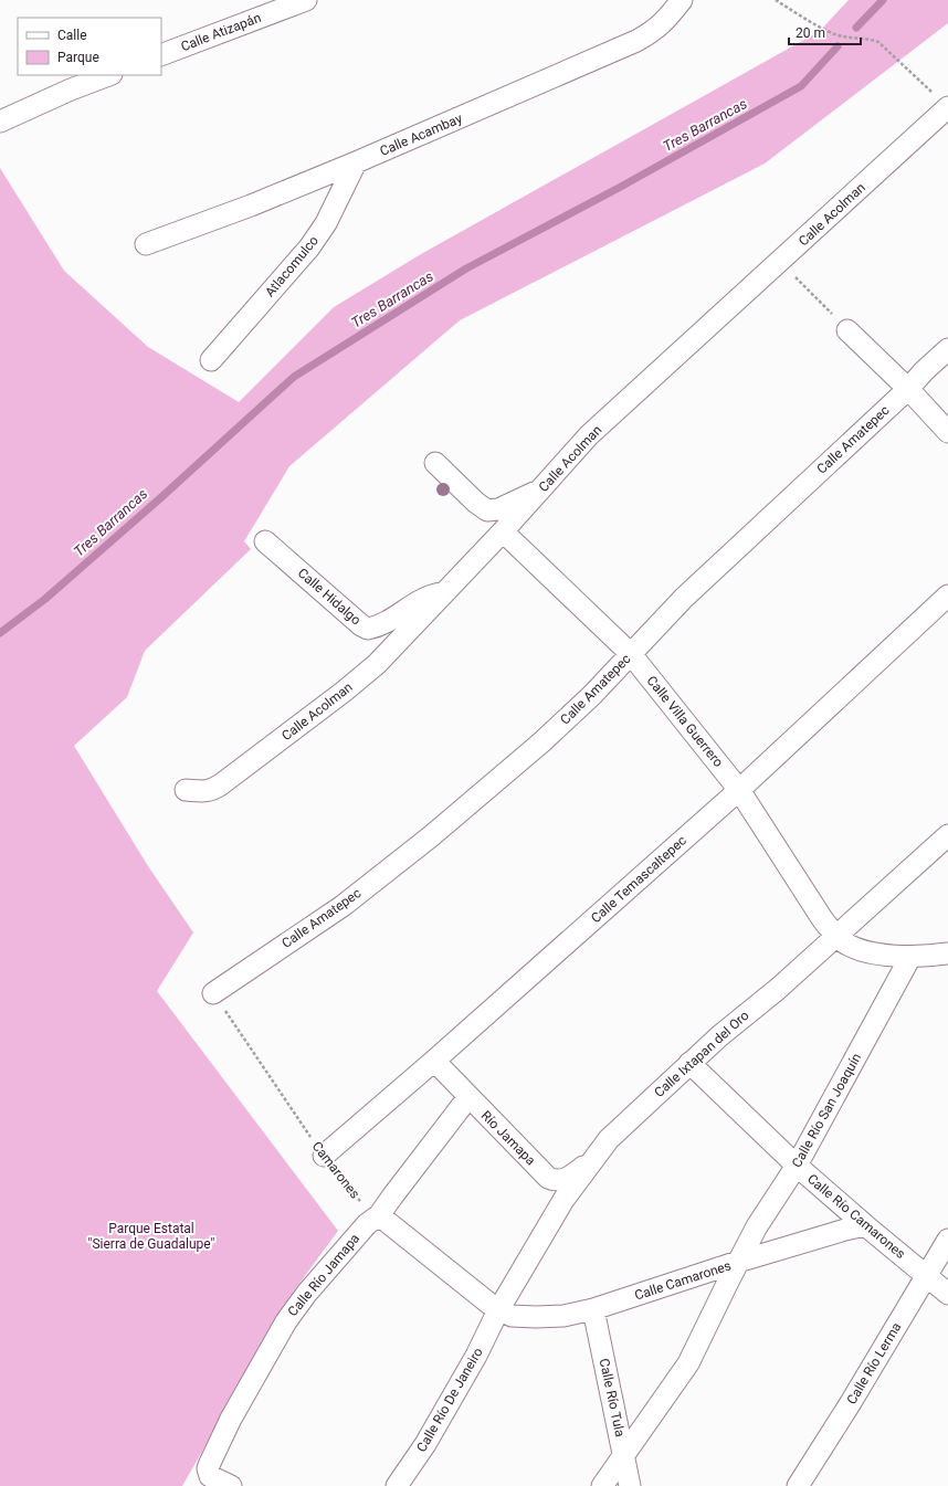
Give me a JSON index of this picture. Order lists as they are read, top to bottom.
{
  "streets": {
    "street": [
      "Calle Atizapán",
      "Calle Acambay",
      "Calle Acolman",
      "Atlacomulco",
      "Calle Amatepec",
      "Calle Hidalgo",
      "Calle Villa Guerrero",
      "Calle Temascaltepec",
      "Calle Ixtapan del Oro",
      "Calle Río San Joaquín",
      "Río Jamapa",
      "Calle Río Camarones",
      "Calle Río Jamapa",
      "Calle Camarones",
      "Calle Río Lerma",
      "Calle Río Tula",
      "Calle Río De Janeiro"
    ],
    "path": ["Camarones"]
  },
  "crossings": [
    ["Calle Acambay", "Atlacomulco"],
    ["Calle Acolman", "Calle Hidalgo"],
    ["Calle Acolman", "Calle Villa Guerrero"],
    ["Calle Amatepec", "Calle Villa Guerrero"],
    ["Calle Amatepec", "Camarones"],
    ["Calle Villa Guerrero", "Calle Temascaltepec"],
    ["Calle Villa Guerrero", "Calle Ixtapan del Oro"],
    ["Calle Temascaltepec", "Río Jamapa"],
    ["Calle Temascaltepec", "Camarones"],
    ["Calle Ixtapan del Oro", "Río Jamapa"],
    ["Calle Ixtapan del Oro", "Calle Río Camarones"],
    ["Calle Ixtapan del Oro", "Calle Camarones"],
    ["Calle Ixtapan del Oro", "Calle Río De Janeiro"],
    ["Calle Río San Joaquín", "Calle Río Camarones"],
    ["Calle Río San Joaquín", "Calle Camarones"],
    ["Calle Río San Joaquín", "Calle Río Tula"],
    ["Río Jamapa", "Calle Río Jamapa"],
    ["Camarones", "Calle Río Jamapa"],
    ["Calle Río Camarones", "Calle Camarones"],
    ["Calle Río Camarones", "Calle Río Lerma"],
    ["Calle Camarones", "Calle Río Tula"],
    ["Calle Camarones", "Calle Río De Janeiro"]
  ],
  "water": ["Tres Barrancas"],
  "parks": ["Parque Estatal \"Sierra de Guadalupe\""],
  "legend": ["Calle", "Parque"],
  "scale_bar": "20 m"
}
